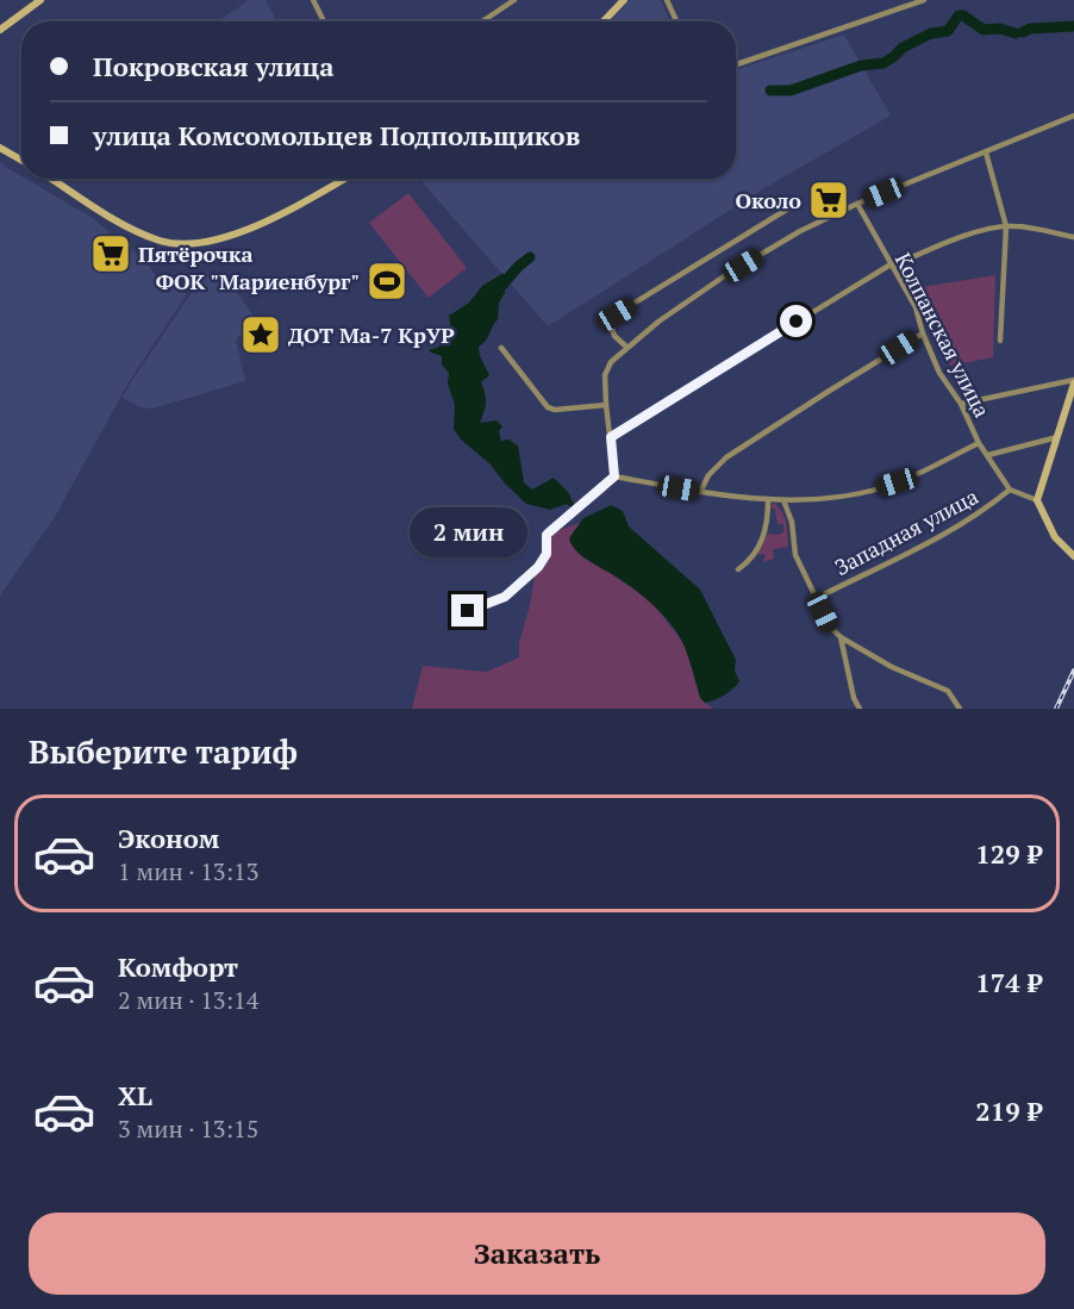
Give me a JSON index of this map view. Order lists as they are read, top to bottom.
{
  "streets": {
    "street": ["Колпанская улица", "Западная улица"]
  },
  "crossings": [
    ["Колпанская улица", "Западная улица"]
  ],
  "places": {
    "supermarket": ["Около", "Пятёрочка"],
    "sports": ["ФОК \"Мариенбург\""],
    "place": ["ДОТ Ма-7 КрУР"]
  },
  "page": {
    "banner": ["Покровская улица", "улица Комсомольцев Подпольщиков"],
    "bubble": "2 мин",
    "heading": "Выберите тариф",
    "list": [
      {
        "name": "Эконом",
        "note": "1 мин · 13:13",
        "value": "129 ₽"
      },
      {
        "name": "Комфорт",
        "note": "2 мин · 13:14",
        "value": "174 ₽"
      },
      {
        "name": "XL",
        "note": "3 мин · 13:15",
        "value": "219 ₽"
      }
    ],
    "buttons": "Заказать"
  }
}
